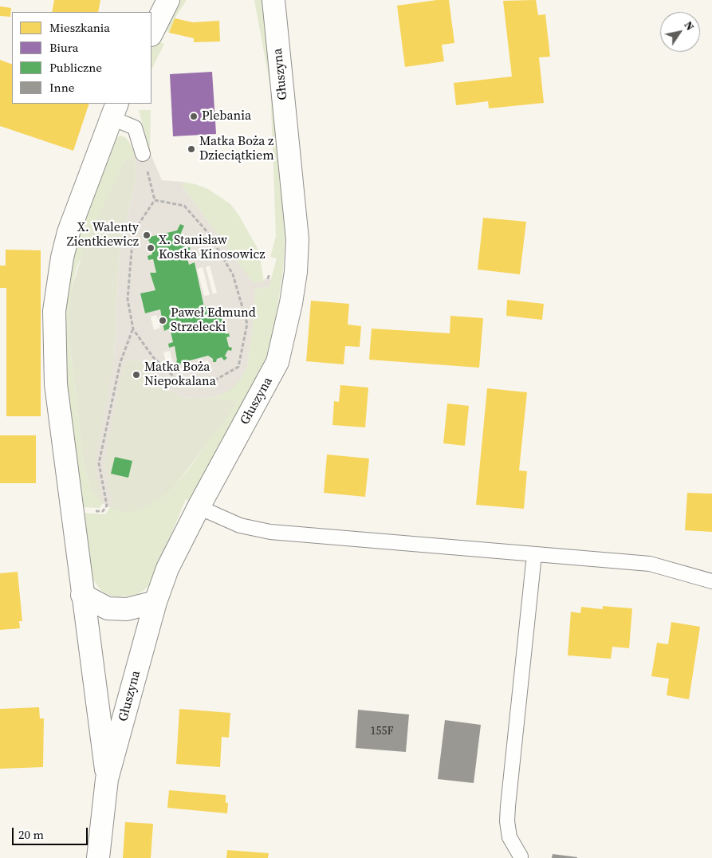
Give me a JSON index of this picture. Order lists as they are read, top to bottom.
{
  "streets": {
    "street": ["Głuszyna"]
  },
  "places": [
    "Plebania",
    "Matka Boża z Dzieciątkiem",
    "X. Walenty Zientkiewicz",
    "X. Stanisław Kostka Kinosowicz",
    "Paweł Edmund Strzelecki",
    "Matka Boża Niepokalana"
  ],
  "house_numbers": ["155F"],
  "legend": [
    "Mieszkania",
    "Biura",
    "Publiczne",
    "Inne"
  ],
  "scale_bar": "20 m",
  "north": "top right"
}
